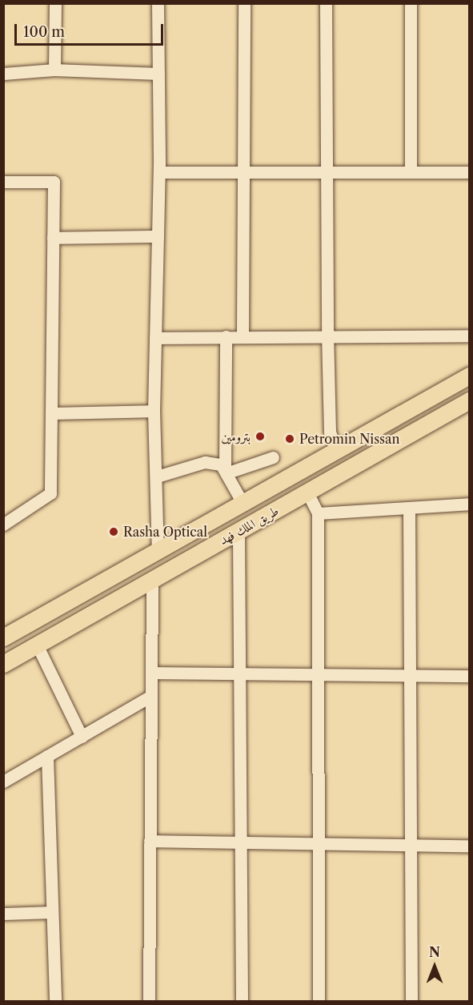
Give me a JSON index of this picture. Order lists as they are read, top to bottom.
{
  "streets": {
    "highway": ["طريق الملك فهد"]
  },
  "places": ["بترومين", "Petromin Nissan", "Rasha Optical"],
  "scale_bar": "100 m",
  "north": "top"
}
